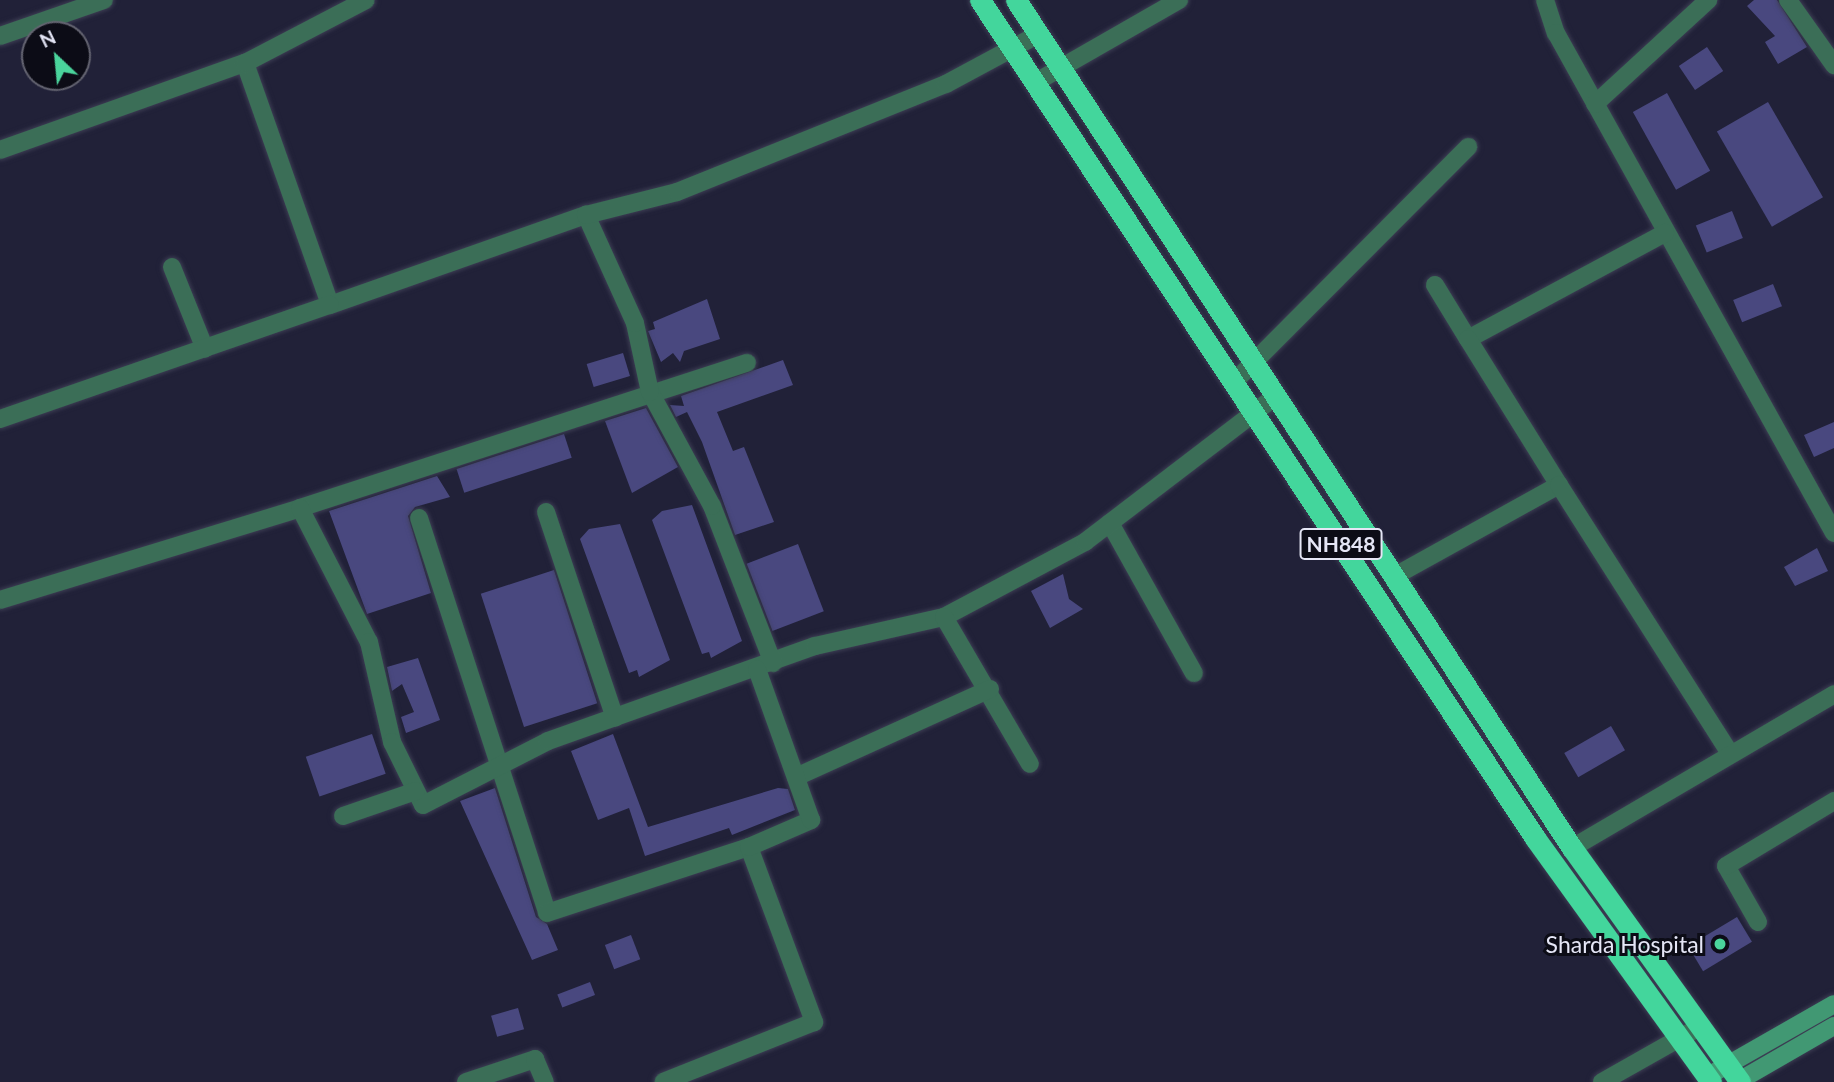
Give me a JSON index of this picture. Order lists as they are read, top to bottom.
{
  "streets": {
    "highway": ["NH848"]
  },
  "places": ["Sharda Hospital"],
  "north": "top left"
}
